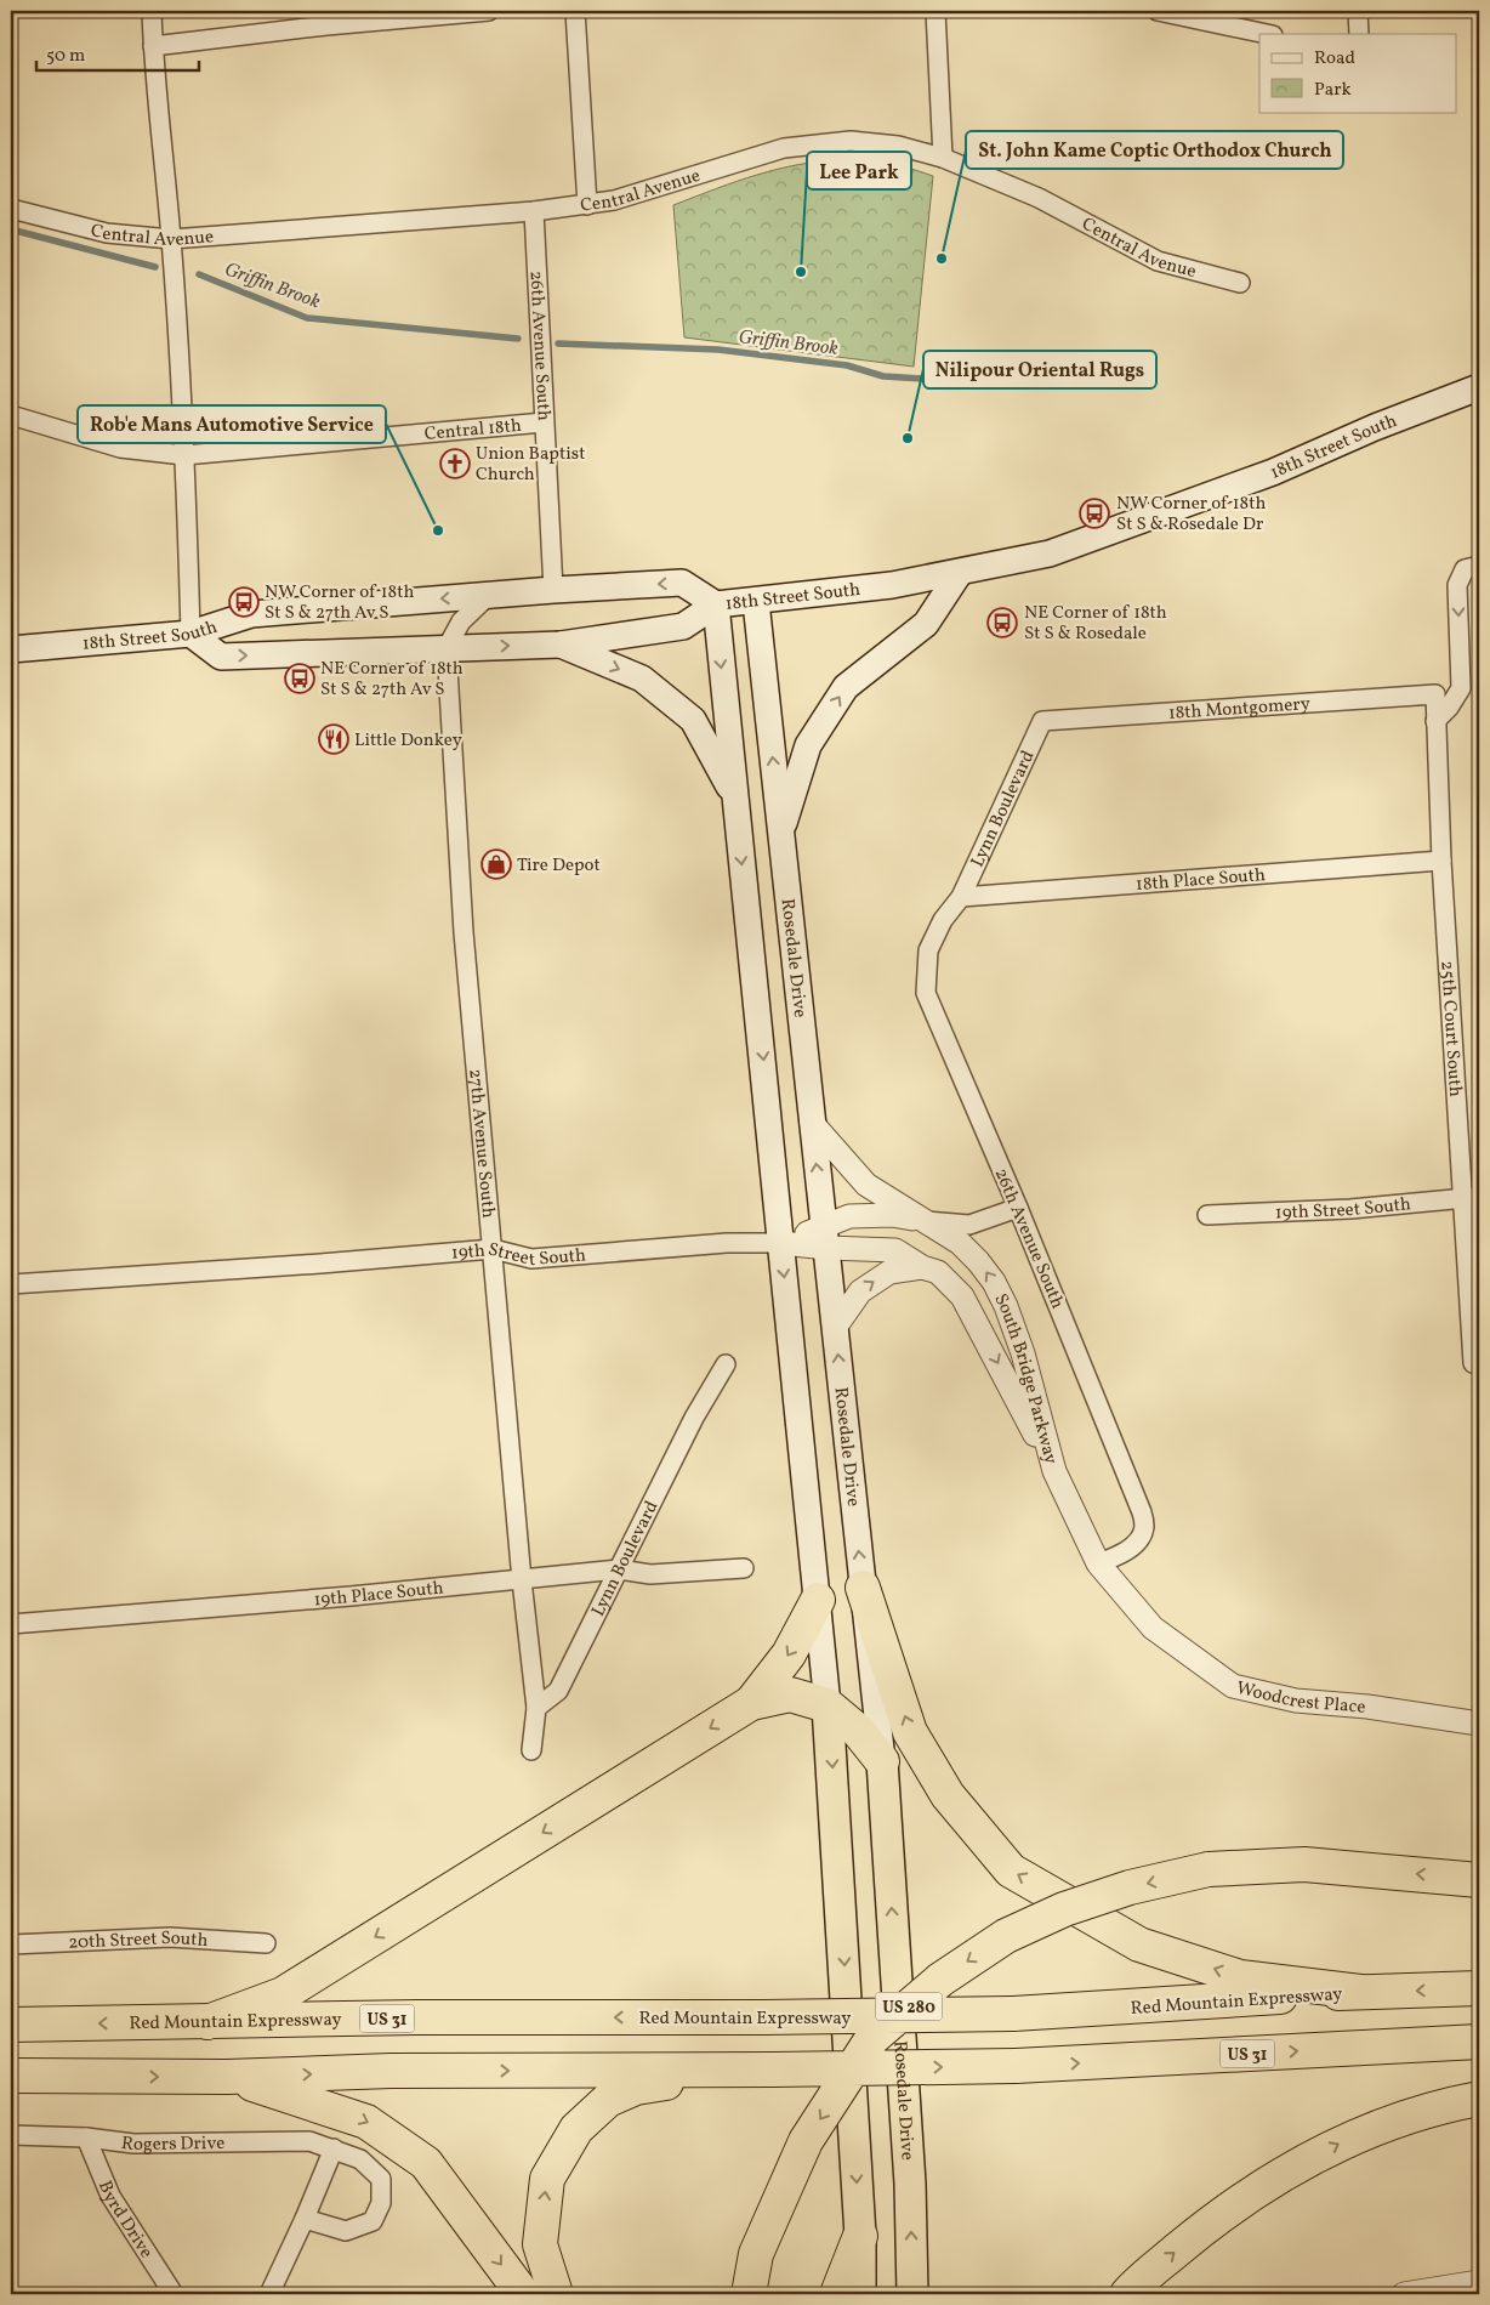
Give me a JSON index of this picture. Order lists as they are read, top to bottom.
{
  "streets": {
    "highway": [
      "Rosedale Drive",
      "Red Mountain Expressway",
      "US 280",
      "US 31"
    ],
    "main road": ["18th Street South"],
    "street": [
      "Central Avenue",
      "26th Avenue South",
      "Central 18th",
      "18th Montgomery",
      "Lynn Boulevard",
      "18th Place South",
      "25th Court South",
      "27th Avenue South",
      "19th Street South",
      "South Bridge Parkway",
      "19th Place South",
      "Woodcrest Place",
      "20th Street South",
      "Rogers Drive",
      "Byrd Drive"
    ]
  },
  "crossings": [
    ["Central Avenue", "26th Avenue South"],
    ["26th Avenue South", "Central 18th"],
    ["26th Avenue South", "18th Street South"],
    ["26th Avenue South", "Lynn Boulevard"],
    ["26th Avenue South", "18th Place South"],
    ["26th Avenue South", "South Bridge Parkway"],
    ["26th Avenue South", "Woodcrest Place"],
    ["18th Street South", "Rosedale Drive"],
    ["18th Montgomery", "Lynn Boulevard"],
    ["18th Montgomery", "25th Court South"],
    ["Lynn Boulevard", "18th Place South"],
    ["Lynn Boulevard", "27th Avenue South"],
    ["Lynn Boulevard", "19th Place South"],
    ["18th Place South", "25th Court South"],
    ["Rosedale Drive", "South Bridge Parkway"],
    ["25th Court South", "19th Street South"],
    ["27th Avenue South", "19th Street South"],
    ["27th Avenue South", "19th Place South"],
    ["South Bridge Parkway", "Woodcrest Place"],
    ["Rogers Drive", "Byrd Drive"]
  ],
  "water": ["Griffin Brook"],
  "places": {
    "other": [
      "St. John Kame Coptic Orthodox Church",
      "Lee Park",
      "Nilipour Oriental Rugs",
      "Rob'e Mans Automotive Service"
    ],
    "church": ["Union Baptist Church"],
    "bus stop": [
      "NW Corner of 18th St S & Rosedale Dr",
      "NW Corner of 18th St S & 27th Av S",
      "NE Corner of 18th St S & Rosedale",
      "NE Corner of 18th St S & 27th Av S"
    ],
    "restaurant": ["Little Donkey"],
    "shop": ["Tire Depot"]
  },
  "legend": ["Road", "Park"],
  "scale_bar": "50 m"
}
